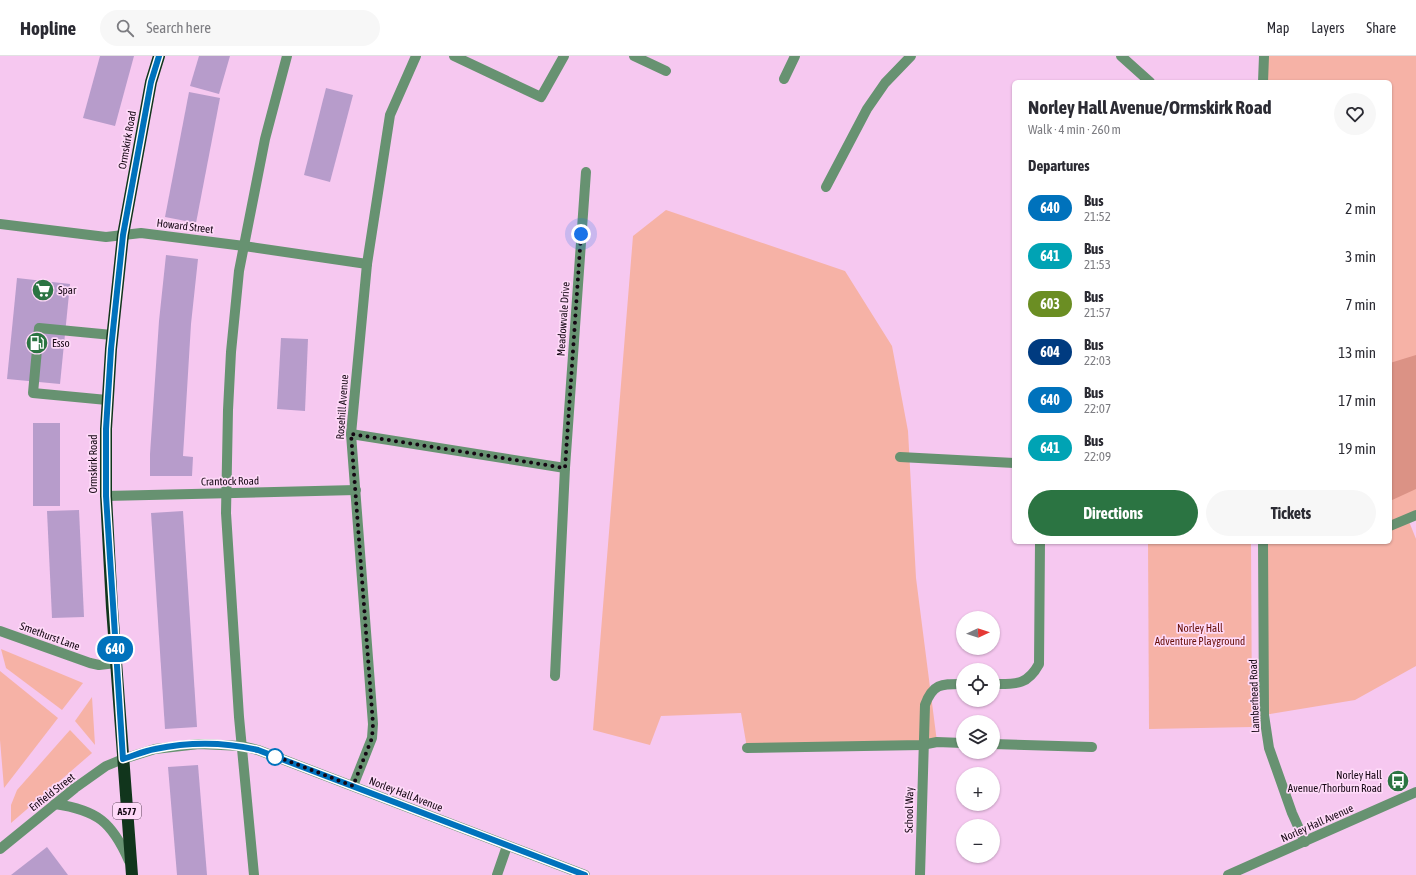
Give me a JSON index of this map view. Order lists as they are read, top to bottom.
{
  "streets": {
    "highway": ["Ormskirk Road", "A577"],
    "street": [
      "Howard Street",
      "Meadowvale Drive",
      "Rosehill Avenue",
      "Crantock Road",
      "Smethurst Lane",
      "Lamberhead Road",
      "Enfield Street",
      "Norley Hall Avenue",
      "School Way"
    ]
  },
  "crossings": [
    ["Ormskirk Road", "Howard Street"],
    ["Ormskirk Road", "Crantock Road"],
    ["Ormskirk Road", "Smethurst Lane"],
    ["Ormskirk Road", "Enfield Street"],
    ["Ormskirk Road", "Norley Hall Avenue"],
    ["Howard Street", "Rosehill Avenue"],
    ["Rosehill Avenue", "Crantock Road"],
    ["Rosehill Avenue", "Norley Hall Avenue"],
    ["Lamberhead Road", "Norley Hall Avenue"],
    ["Enfield Street", "Norley Hall Avenue"]
  ],
  "parks": ["Norley Hall Adventure Playground"],
  "places": {
    "supermarket": ["Spar"],
    "fuel station": ["Esso"],
    "bus stop": ["Norley Hall Avenue/Thorburn Road"]
  },
  "lines": ["bus line 640"],
  "north": "right",
  "page": {
    "header": "Hopline",
    "search": "Search here",
    "nav": ["Map", "Layers", "Share"],
    "on_map": "640",
    "heading": [
      ["Norley Hall Avenue/Ormskirk Road", "Walk · 4 min · 260 m"],
      "Departures"
    ],
    "list": [
      {
        "mark": "640",
        "name": "Bus",
        "note": "21:52",
        "value": "2 min"
      },
      {
        "mark": "641",
        "name": "Bus",
        "note": "21:53",
        "value": "3 min"
      },
      {
        "mark": "603",
        "name": "Bus",
        "note": "21:57",
        "value": "7 min"
      },
      {
        "mark": "604",
        "name": "Bus",
        "note": "22:03",
        "value": "13 min"
      },
      {
        "mark": "640",
        "name": "Bus",
        "note": "22:07",
        "value": "17 min"
      },
      {
        "mark": "641",
        "name": "Bus",
        "note": "22:09",
        "value": "19 min"
      }
    ],
    "buttons": ["Directions", "Tickets"],
    "map_buttons": ["+", "−"]
  }
}
